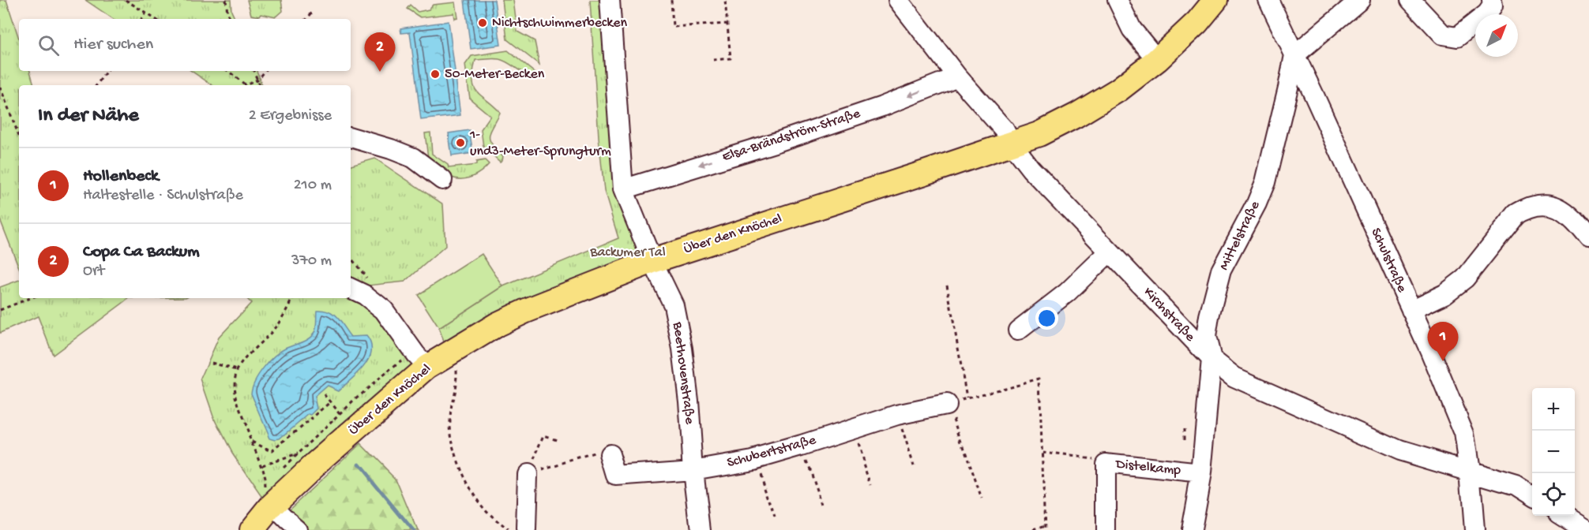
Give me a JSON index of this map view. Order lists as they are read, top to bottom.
{
  "streets": {
    "main road": ["Über den Knöchel"],
    "street": [
      "Elsa-Brändström-Straße",
      "Mittelstraße",
      "Schulstraße",
      "Kirchstraße",
      "Beethovenstraße",
      "Schubertstraße",
      "Distelkamp"
    ]
  },
  "crossings": [
    ["Elsa-Brändström-Straße", "Kirchstraße"],
    ["Elsa-Brändström-Straße", "Beethovenstraße"],
    ["Über den Knöchel", "Kirchstraße"],
    ["Über den Knöchel", "Beethovenstraße"],
    ["Mittelstraße", "Schulstraße"],
    ["Mittelstraße", "Kirchstraße"],
    ["Mittelstraße", "Distelkamp"],
    ["Schulstraße", "Kirchstraße"],
    ["Beethovenstraße", "Schubertstraße"]
  ],
  "one_way": ["Elsa-Brändström-Straße"],
  "parks": ["Backumer Tal"],
  "places": ["Nichtschwimmerbecken", "50-Meter-Becken", "1- und3-Meter-Sprungturm"],
  "north": "top right",
  "page": {
    "search": "Hier suchen",
    "pins": ["2", "1"],
    "heading": ["In der Nähe", "2 Ergebnisse"],
    "list": [
      {
        "mark": "1",
        "name": "Hollenbeck",
        "note": "Haltestelle · Schulstraße",
        "value": "210 m"
      },
      {
        "mark": "2",
        "name": "Copa Ca Backum",
        "note": "Ort",
        "value": "370 m"
      }
    ],
    "map_buttons": ["+", "−"]
  }
}
